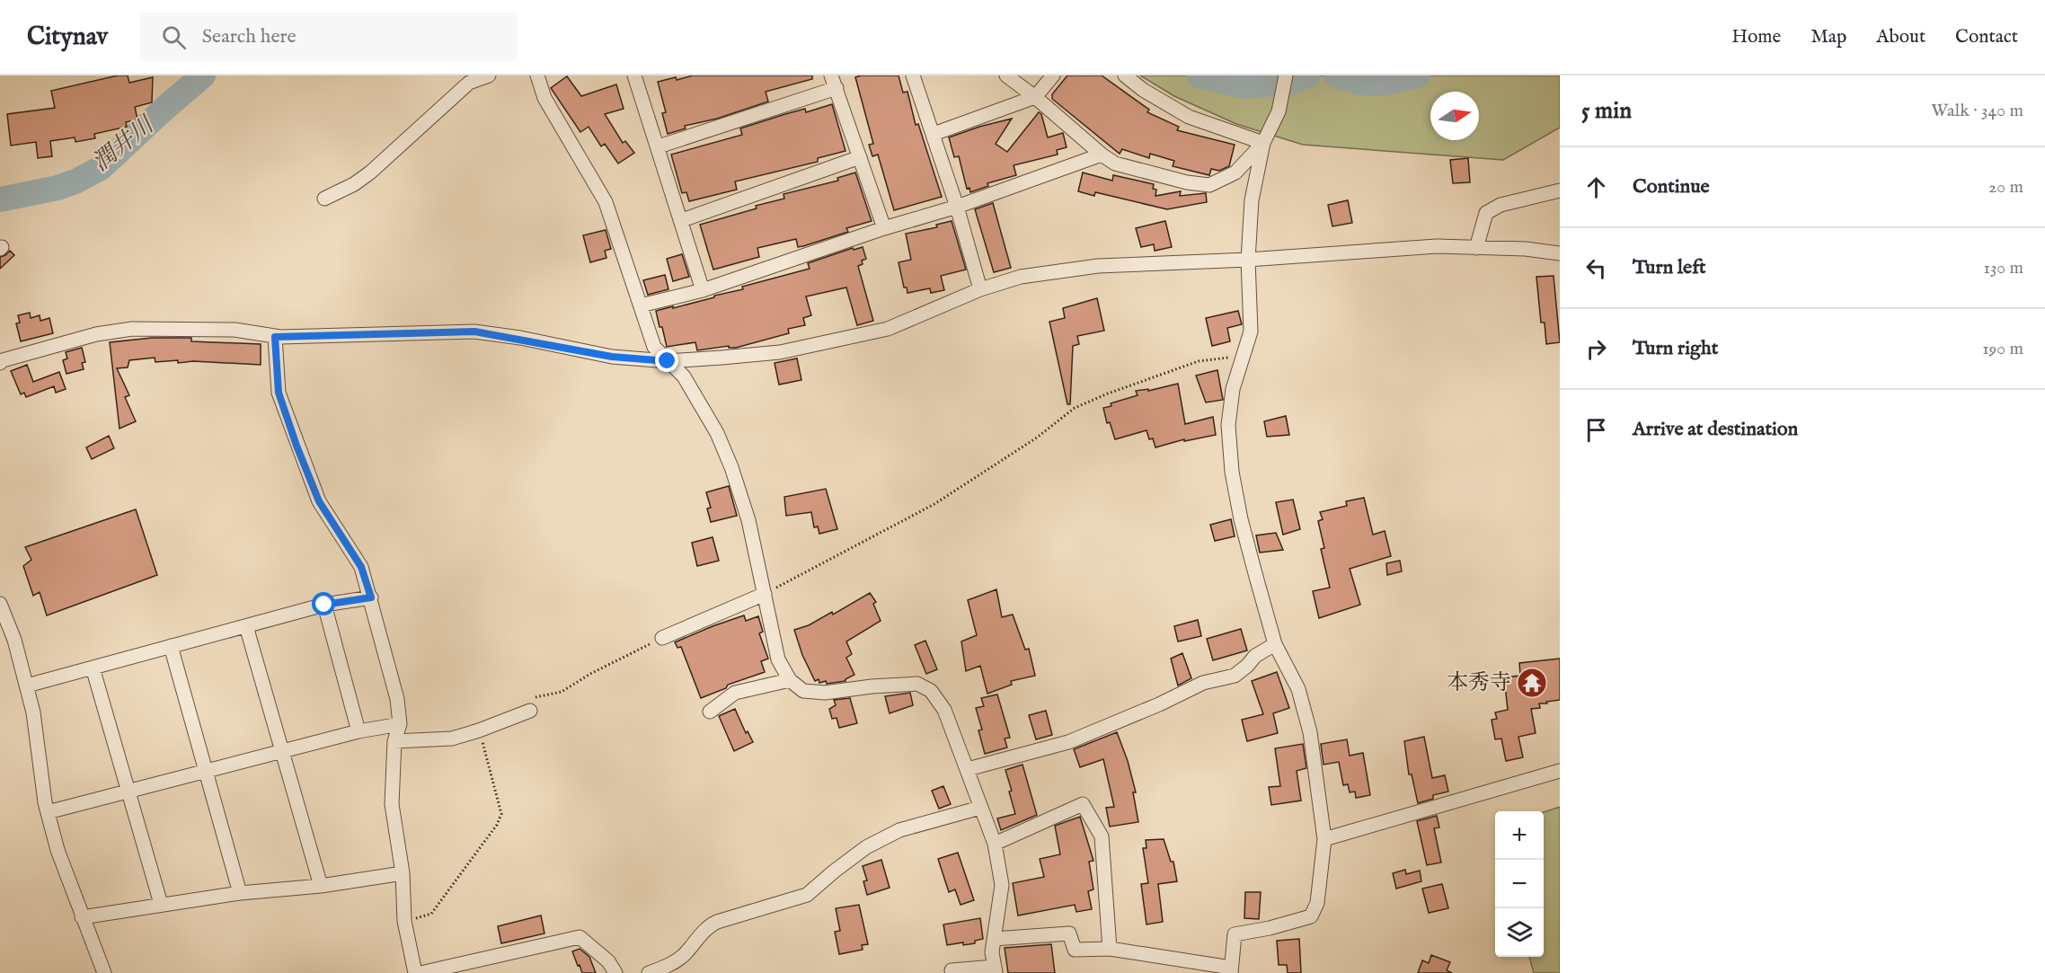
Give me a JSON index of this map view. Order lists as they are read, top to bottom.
{
  "water": ["潤井川"],
  "places": {
    "temple": ["本秀寺"]
  },
  "north": "right",
  "page": {
    "header": "Citynav",
    "search": "Search here",
    "nav": [
      "Home",
      "Map",
      "About",
      "Contact"
    ],
    "heading": ["5 min", "Walk · 340 m"],
    "list": [
      ["Continue", "20 m"],
      ["Turn left", "130 m"],
      ["Turn right", "190 m"],
      "Arrive at destination"
    ],
    "map_buttons": ["+", "−"]
  }
}
